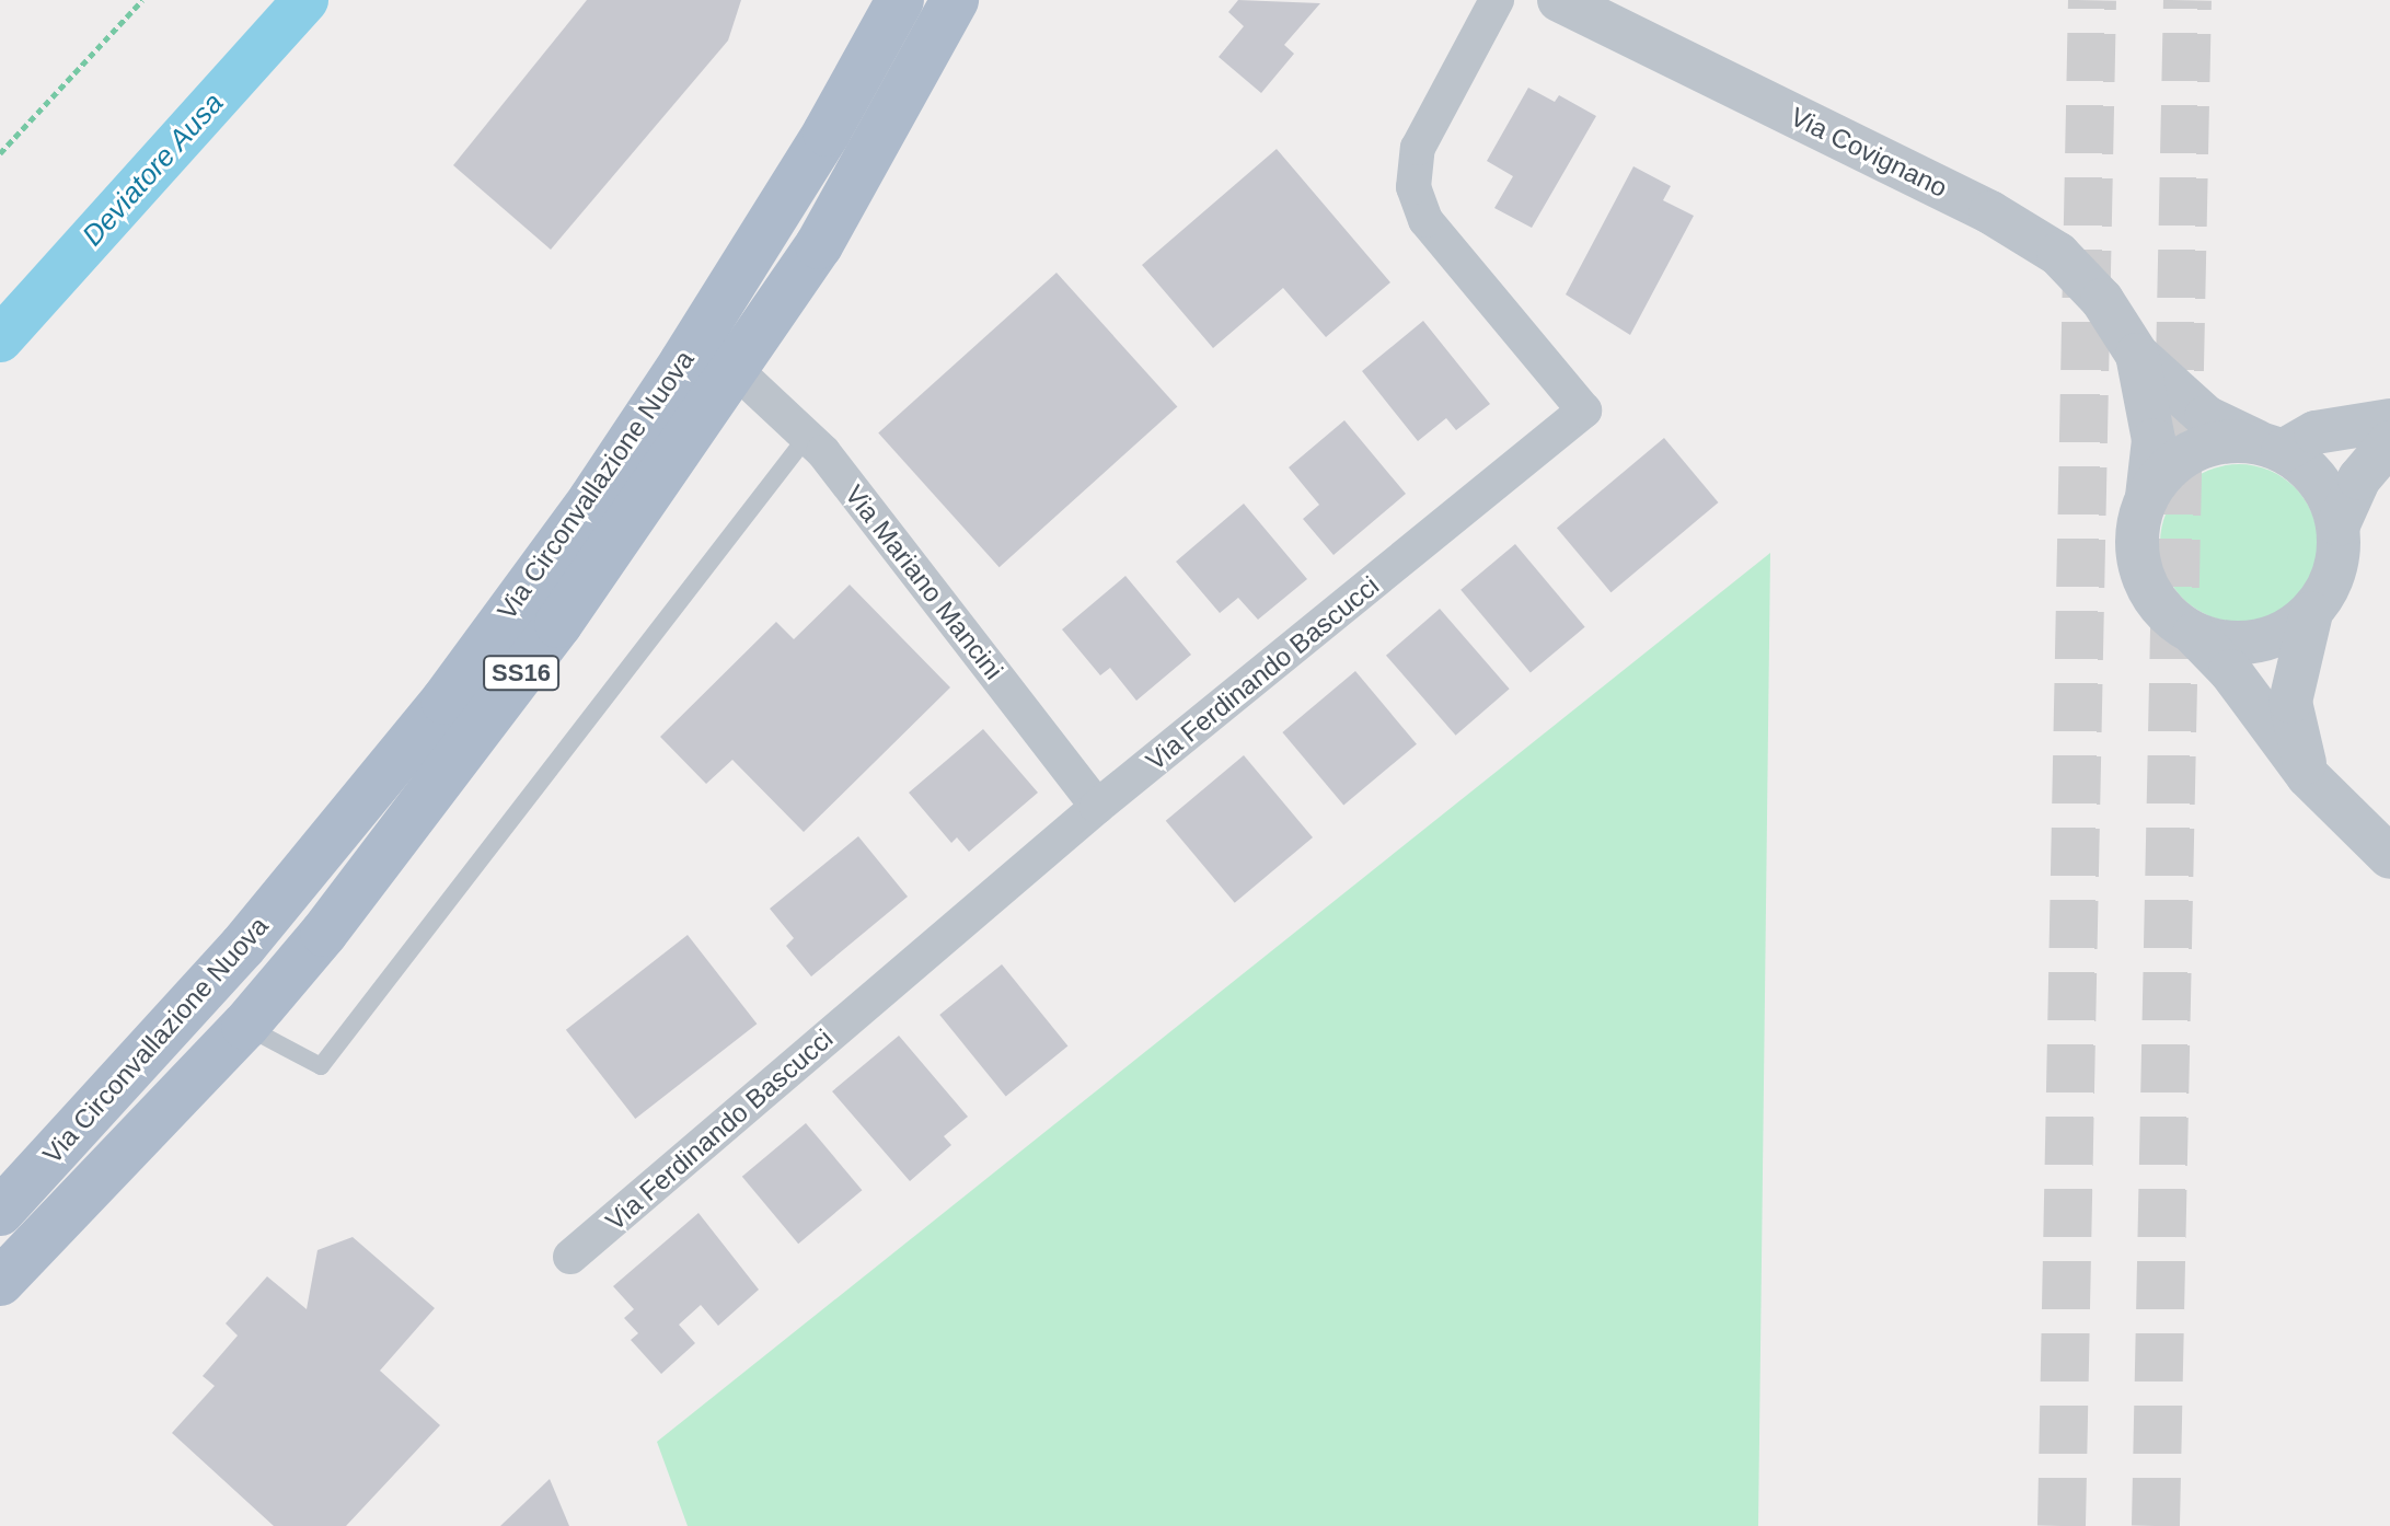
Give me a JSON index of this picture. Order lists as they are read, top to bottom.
{
  "streets": {
    "main road": ["Via Circonvallazione Nuova", "SS16"],
    "street": ["Via Covignano", "Via Mariano Mancini", "Via Ferdinando Bascucci"]
  },
  "crossings": [
    ["Via Circonvallazione Nuova", "Via Mariano Mancini"],
    ["Via Mariano Mancini", "Via Ferdinando Bascucci"]
  ],
  "water": ["Deviatore Ausa"]
}
